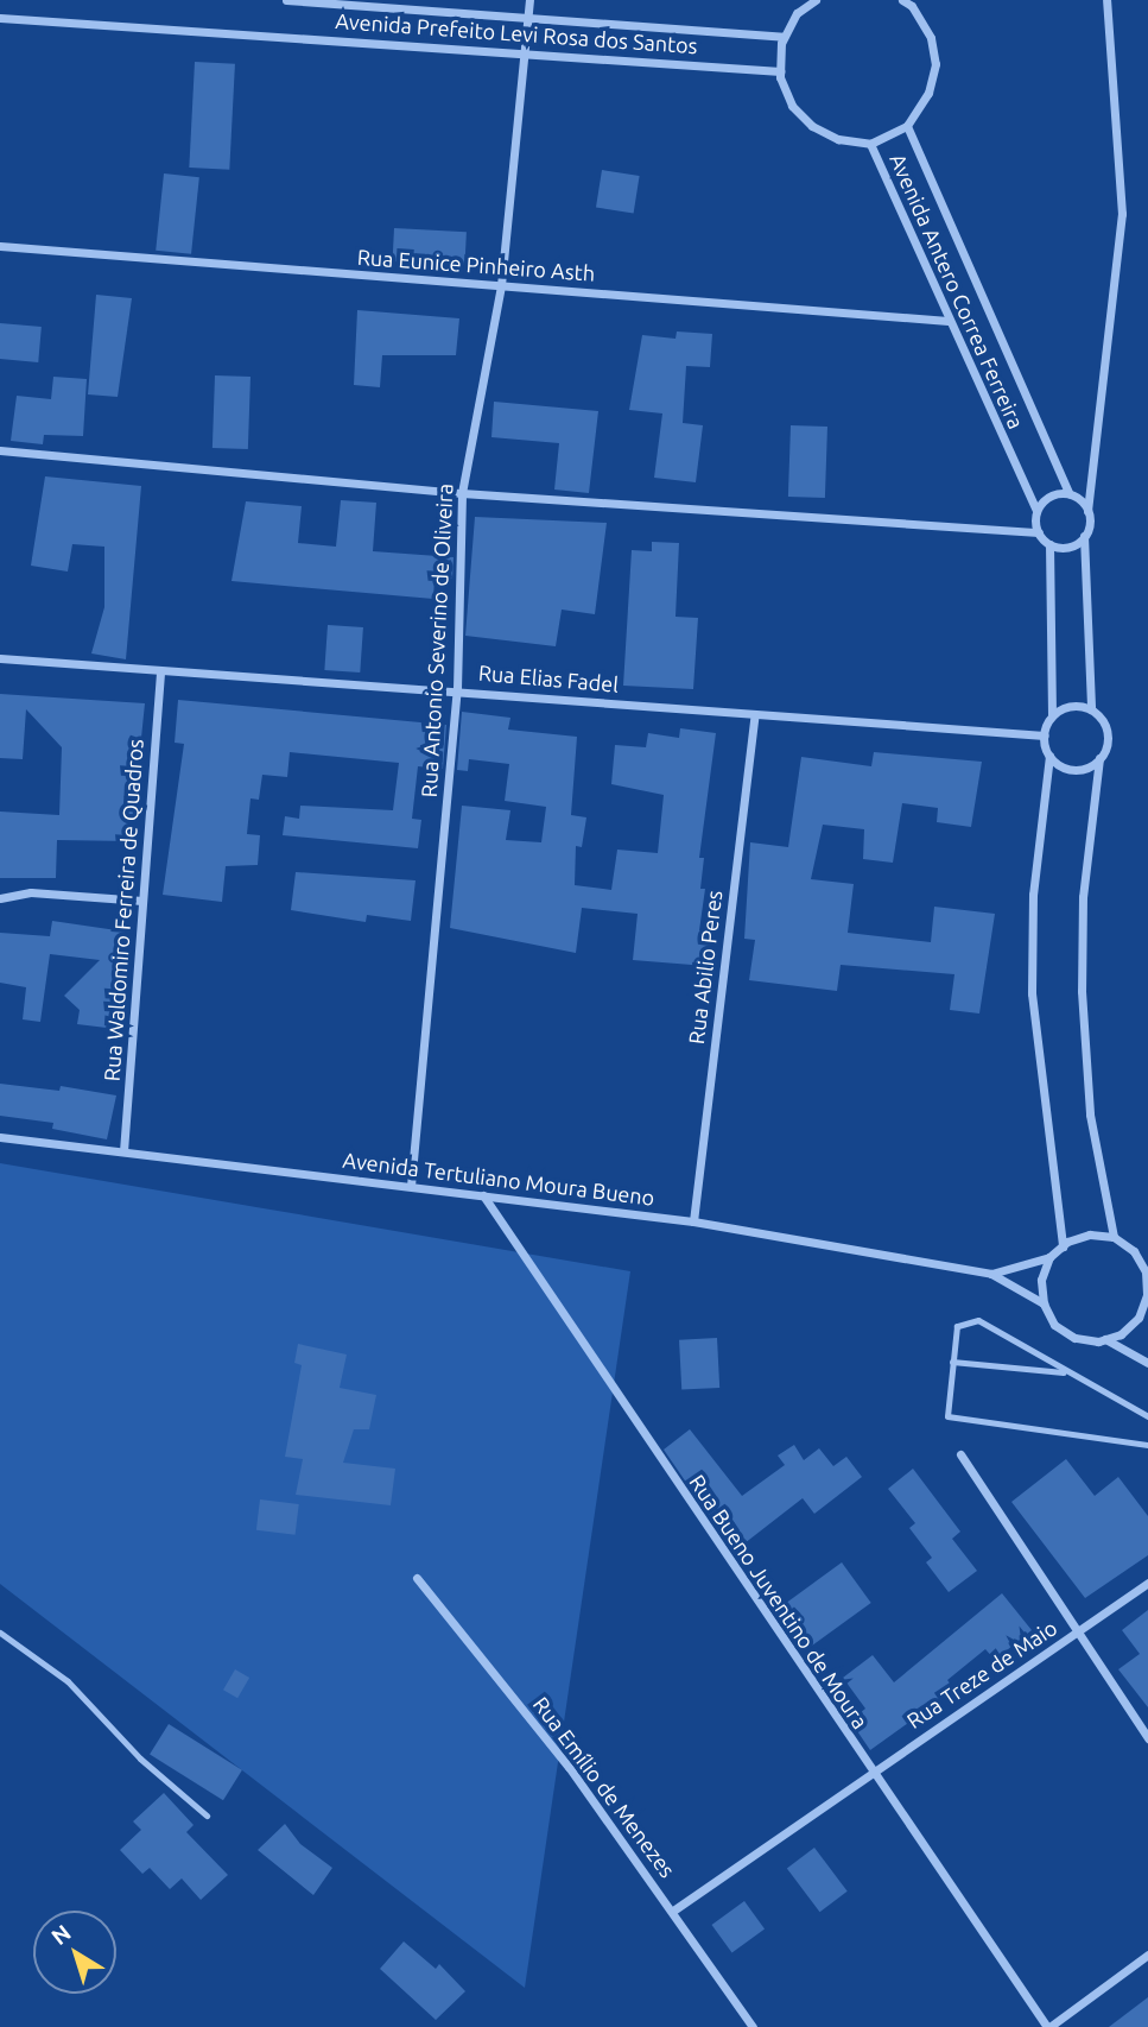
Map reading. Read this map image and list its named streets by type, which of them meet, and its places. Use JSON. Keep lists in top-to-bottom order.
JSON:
{
  "streets": {
    "street": [
      "Avenida Prefeito Levi Rosa dos Santos",
      "Rua Eunice Pinheiro Asth",
      "Avenida Antero Correa Ferreira",
      "Rua Antonio Severino de Oliveira",
      "Rua Elias Fadel",
      "Rua Waldomiro Ferreira de Quadros",
      "Rua Abilio Peres",
      "Avenida Tertuliano Moura Bueno",
      "Rua Bueno Juventino de Moura",
      "Rua Treze de Maio",
      "Rua Emílio de Menezes"
    ]
  },
  "crossings": [
    ["Avenida Prefeito Levi Rosa dos Santos", "Avenida Antero Correa Ferreira"],
    ["Avenida Prefeito Levi Rosa dos Santos", "Rua Antonio Severino de Oliveira"],
    ["Rua Eunice Pinheiro Asth", "Avenida Antero Correa Ferreira"],
    ["Rua Eunice Pinheiro Asth", "Rua Antonio Severino de Oliveira"],
    ["Rua Antonio Severino de Oliveira", "Rua Elias Fadel"],
    ["Rua Antonio Severino de Oliveira", "Avenida Tertuliano Moura Bueno"],
    ["Rua Elias Fadel", "Rua Waldomiro Ferreira de Quadros"],
    ["Rua Elias Fadel", "Rua Abilio Peres"],
    ["Rua Waldomiro Ferreira de Quadros", "Avenida Tertuliano Moura Bueno"],
    ["Rua Abilio Peres", "Avenida Tertuliano Moura Bueno"],
    ["Avenida Tertuliano Moura Bueno", "Rua Bueno Juventino de Moura"],
    ["Rua Bueno Juventino de Moura", "Rua Treze de Maio"],
    ["Rua Treze de Maio", "Rua Emílio de Menezes"]
  ],
  "north": "top left"
}
